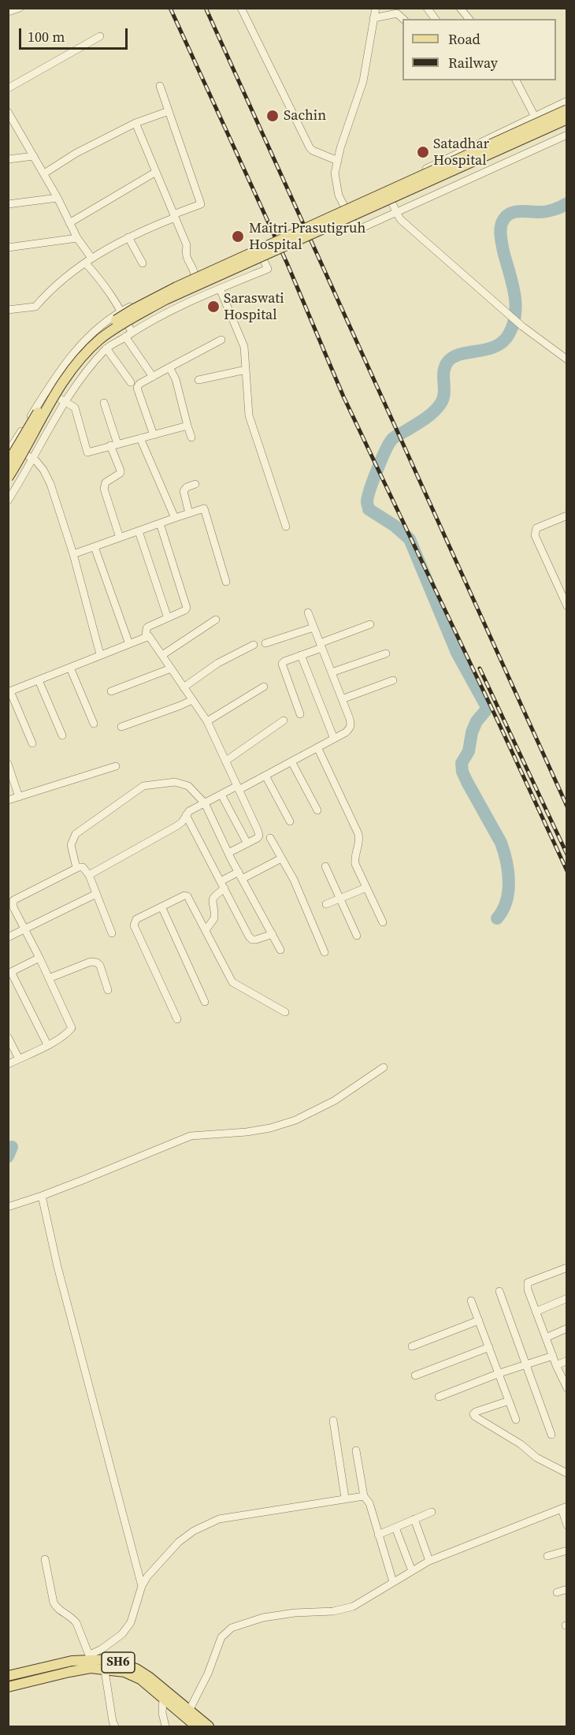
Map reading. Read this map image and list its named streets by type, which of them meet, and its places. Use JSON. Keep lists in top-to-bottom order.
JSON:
{
  "streets": {
    "main road": ["SH6"]
  },
  "places": [
    "Sachin",
    "Satadhar Hospital",
    "Maitri Prasutigruh Hospital",
    "Saraswati Hospital"
  ],
  "legend": ["Road", "Railway"],
  "scale_bar": "100 m"
}
